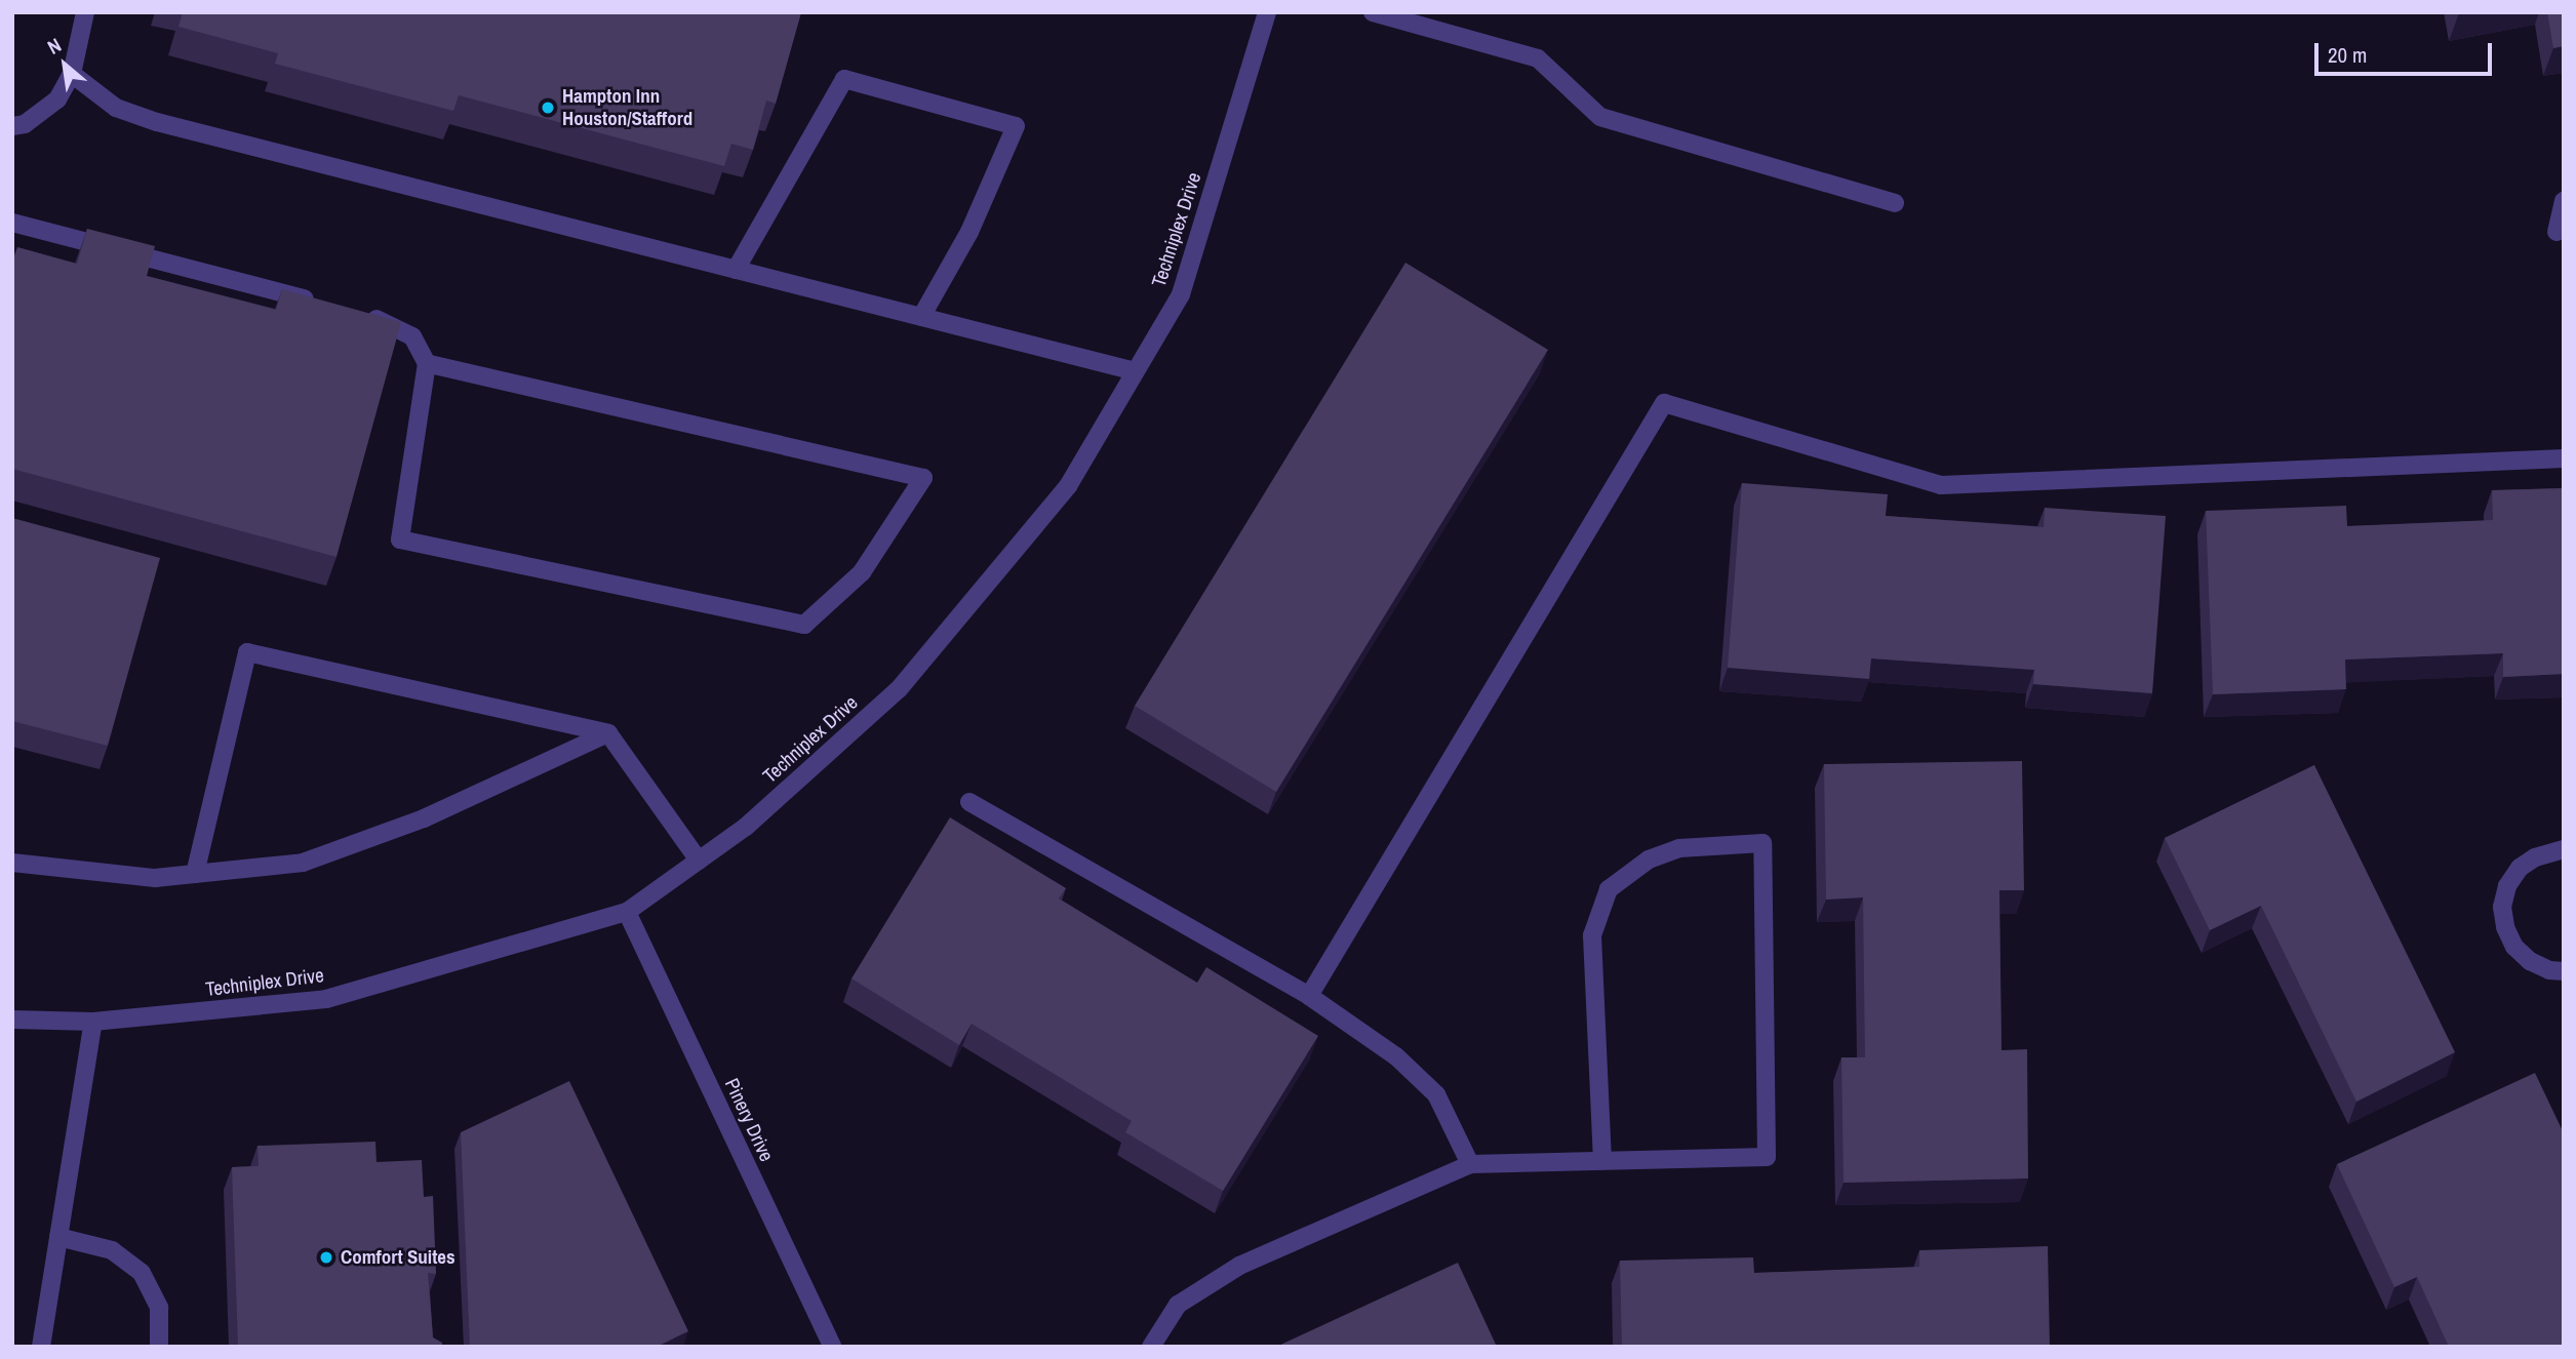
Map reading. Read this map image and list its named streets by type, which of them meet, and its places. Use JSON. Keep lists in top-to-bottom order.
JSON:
{
  "streets": {
    "street": ["Techniplex Drive", "Pinery Drive"]
  },
  "crossings": [
    ["Techniplex Drive", "Pinery Drive"]
  ],
  "places": ["Hampton Inn Houston/Stafford", "Comfort Suites"],
  "scale_bar": "20 m",
  "north": "top left"
}
